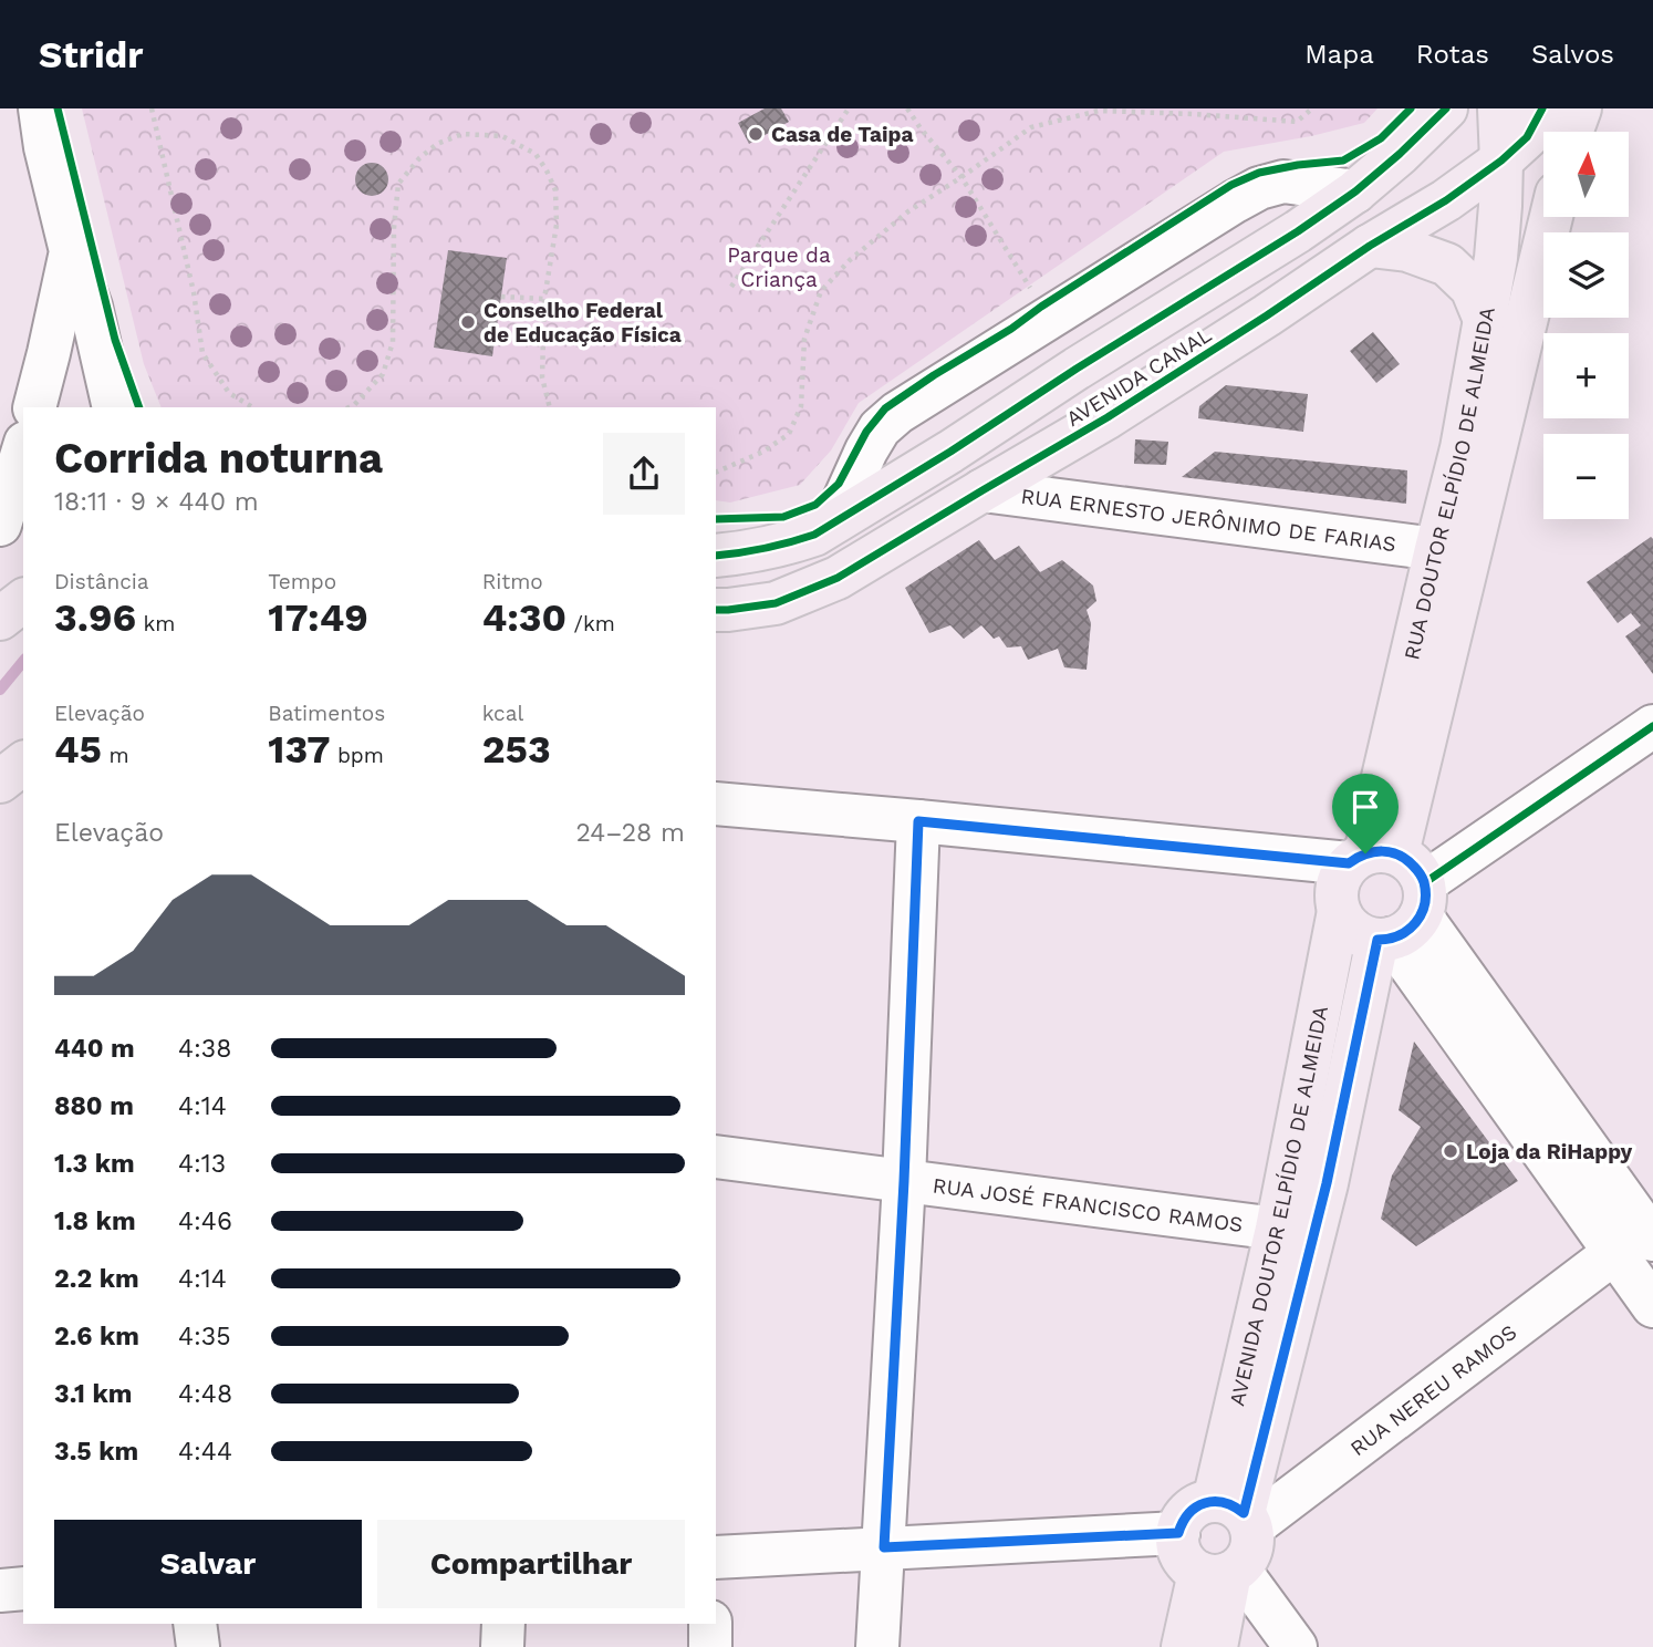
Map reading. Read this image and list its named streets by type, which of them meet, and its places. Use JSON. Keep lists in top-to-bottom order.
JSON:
{
  "streets": {
    "main road": ["AVENIDA CANAL", "RUA DOUTOR ELPÍDIO DE ALMEIDA", "AVENIDA DOUTOR ELPÍDIO DE ALMEIDA"],
    "street": ["RUA ERNESTO JERÔNIMO DE FARIAS", "RUA JOSÉ FRANCISCO RAMOS", "RUA NEREU RAMOS"]
  },
  "crossings": [
    ["AVENIDA CANAL", "RUA DOUTOR ELPÍDIO DE ALMEIDA"],
    ["AVENIDA CANAL", "RUA ERNESTO JERÔNIMO DE FARIAS"],
    ["RUA DOUTOR ELPÍDIO DE ALMEIDA", "RUA ERNESTO JERÔNIMO DE FARIAS"],
    ["RUA DOUTOR ELPÍDIO DE ALMEIDA", "AVENIDA DOUTOR ELPÍDIO DE ALMEIDA"],
    ["RUA JOSÉ FRANCISCO RAMOS", "AVENIDA DOUTOR ELPÍDIO DE ALMEIDA"],
    ["AVENIDA DOUTOR ELPÍDIO DE ALMEIDA", "RUA NEREU RAMOS"]
  ],
  "parks": ["Parque da Criança"],
  "places": ["Casa de Taipa", "Conselho Federal de Educação Física", "Loja da RiHappy"],
  "north": "top",
  "page": {
    "header": "Stridr",
    "nav": ["Mapa", "Rotas", "Salvos"],
    "map_buttons": ["+", "−"],
    "heading": ["Corrida noturna", "18:11 · 9 × 440 m"],
    "stats": [
      ["Distância", "3.96 km"],
      ["Tempo", "17:49"],
      ["Ritmo", "4:30 /km"],
      ["Elevação", "45 m"],
      ["Batimentos", "137 bpm"],
      ["kcal", "253"]
    ],
    "chart": ["Elevação", "24–28 m"],
    "list": [
      {
        "name": "440 m",
        "note": "4:38"
      },
      {
        "name": "880 m",
        "note": "4:14"
      },
      {
        "name": "1.3 km",
        "note": "4:13"
      },
      {
        "name": "1.8 km",
        "note": "4:46"
      },
      {
        "name": "2.2 km",
        "note": "4:14"
      },
      {
        "name": "2.6 km",
        "note": "4:35"
      },
      {
        "name": "3.1 km",
        "note": "4:48"
      },
      {
        "name": "3.5 km",
        "note": "4:44"
      }
    ],
    "buttons": ["Salvar", "Compartilhar"]
  }
}
